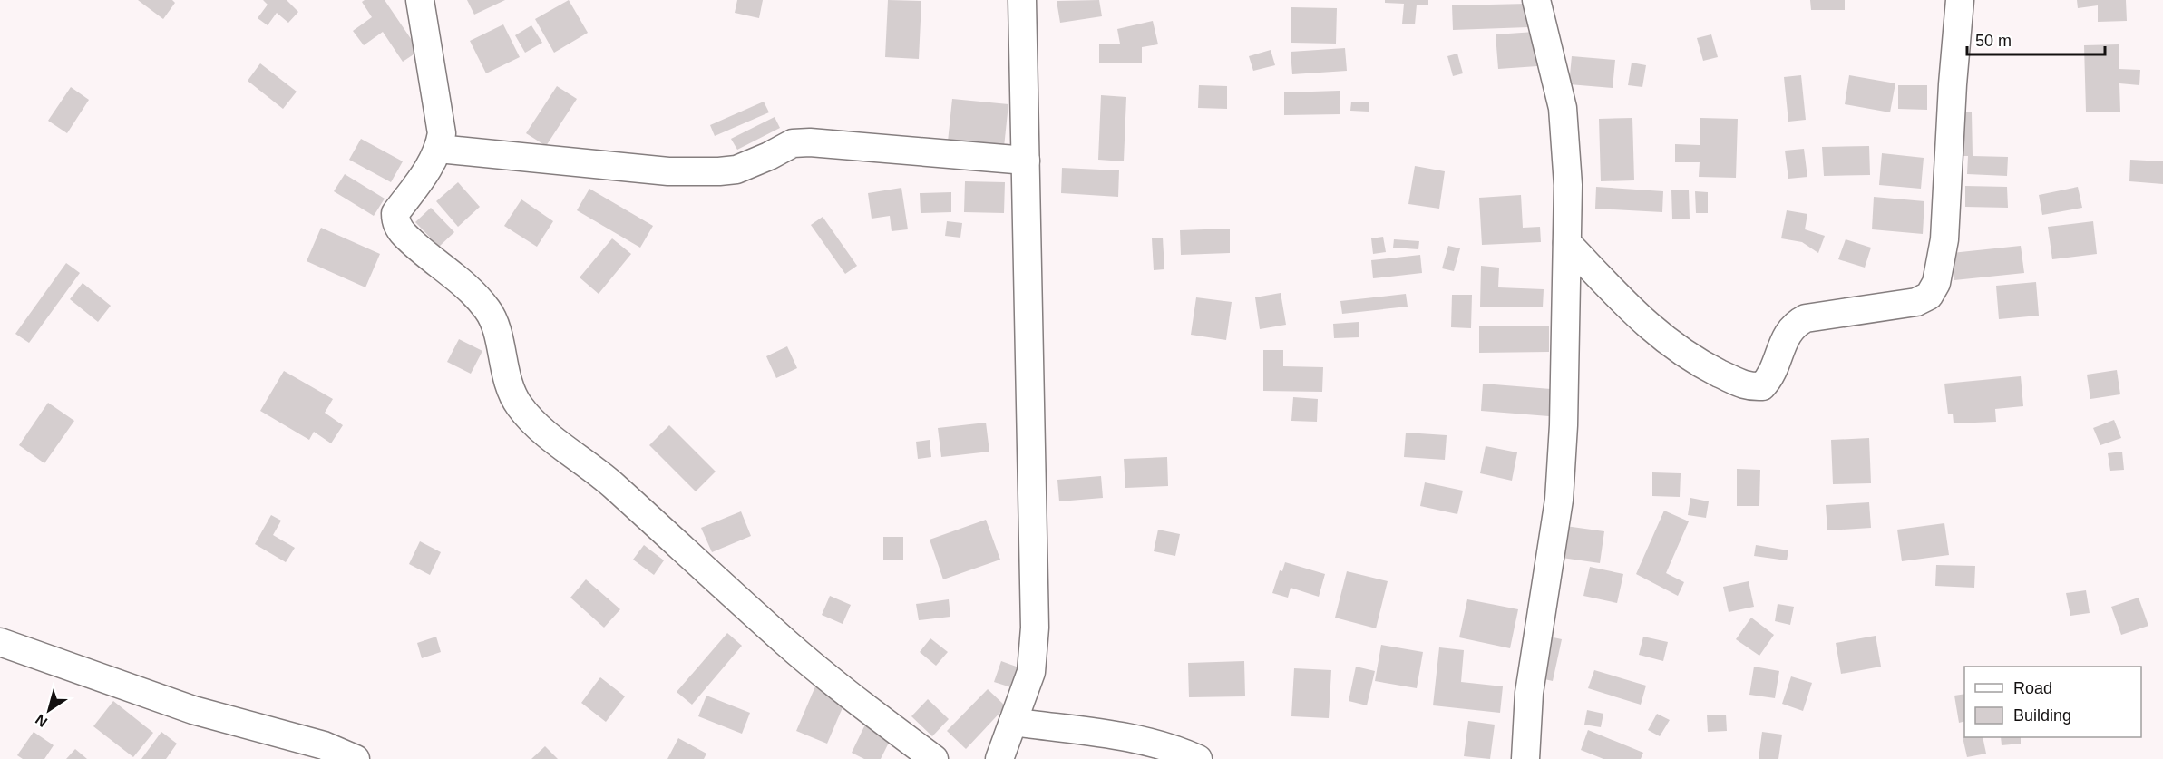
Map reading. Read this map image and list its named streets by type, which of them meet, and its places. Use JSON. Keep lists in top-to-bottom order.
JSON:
{
  "legend": ["Road", "Building"],
  "scale_bar": "50 m",
  "north": "bottom left"
}
